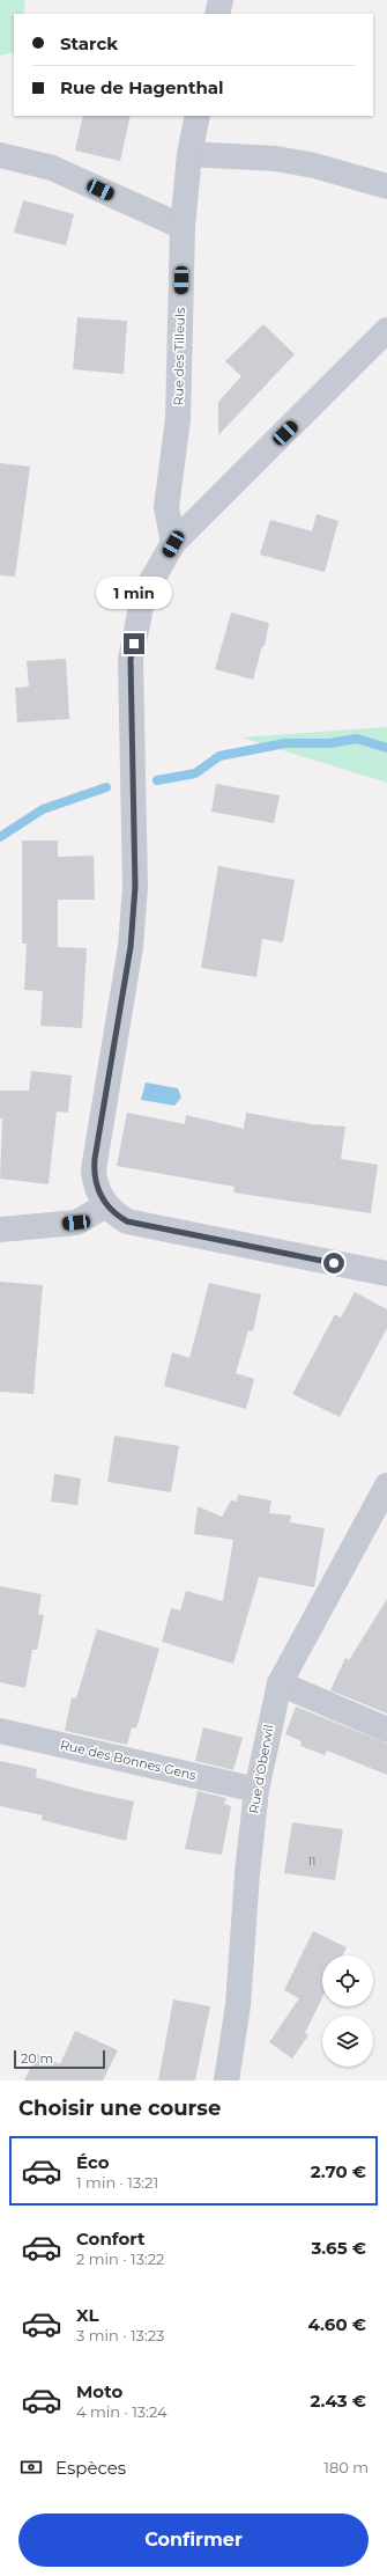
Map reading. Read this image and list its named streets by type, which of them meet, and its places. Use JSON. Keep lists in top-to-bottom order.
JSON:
{
  "streets": {
    "street": ["Rue des Tilleuls", "Rue des Bonnes Gens", "Rue d'Oberwil"]
  },
  "crossings": [
    ["Rue des Bonnes Gens", "Rue d'Oberwil"]
  ],
  "house_numbers": ["11"],
  "scale_bar": "20 m",
  "page": {
    "banner": ["Starck", "Rue de Hagenthal"],
    "bubble": "1 min",
    "scale": "20 m",
    "heading": "Choisir une course",
    "list": [
      {
        "name": "Éco",
        "note": "1 min · 13:21",
        "value": "2.70 €"
      },
      {
        "name": "Confort",
        "note": "2 min · 13:22",
        "value": "3.65 €"
      },
      {
        "name": "XL",
        "note": "3 min · 13:23",
        "value": "4.60 €"
      },
      {
        "name": "Moto",
        "note": "4 min · 13:24",
        "value": "2.43 €"
      }
    ],
    "pay": ["Espèces", "180 m"],
    "buttons": "Confirmer"
  }
}
